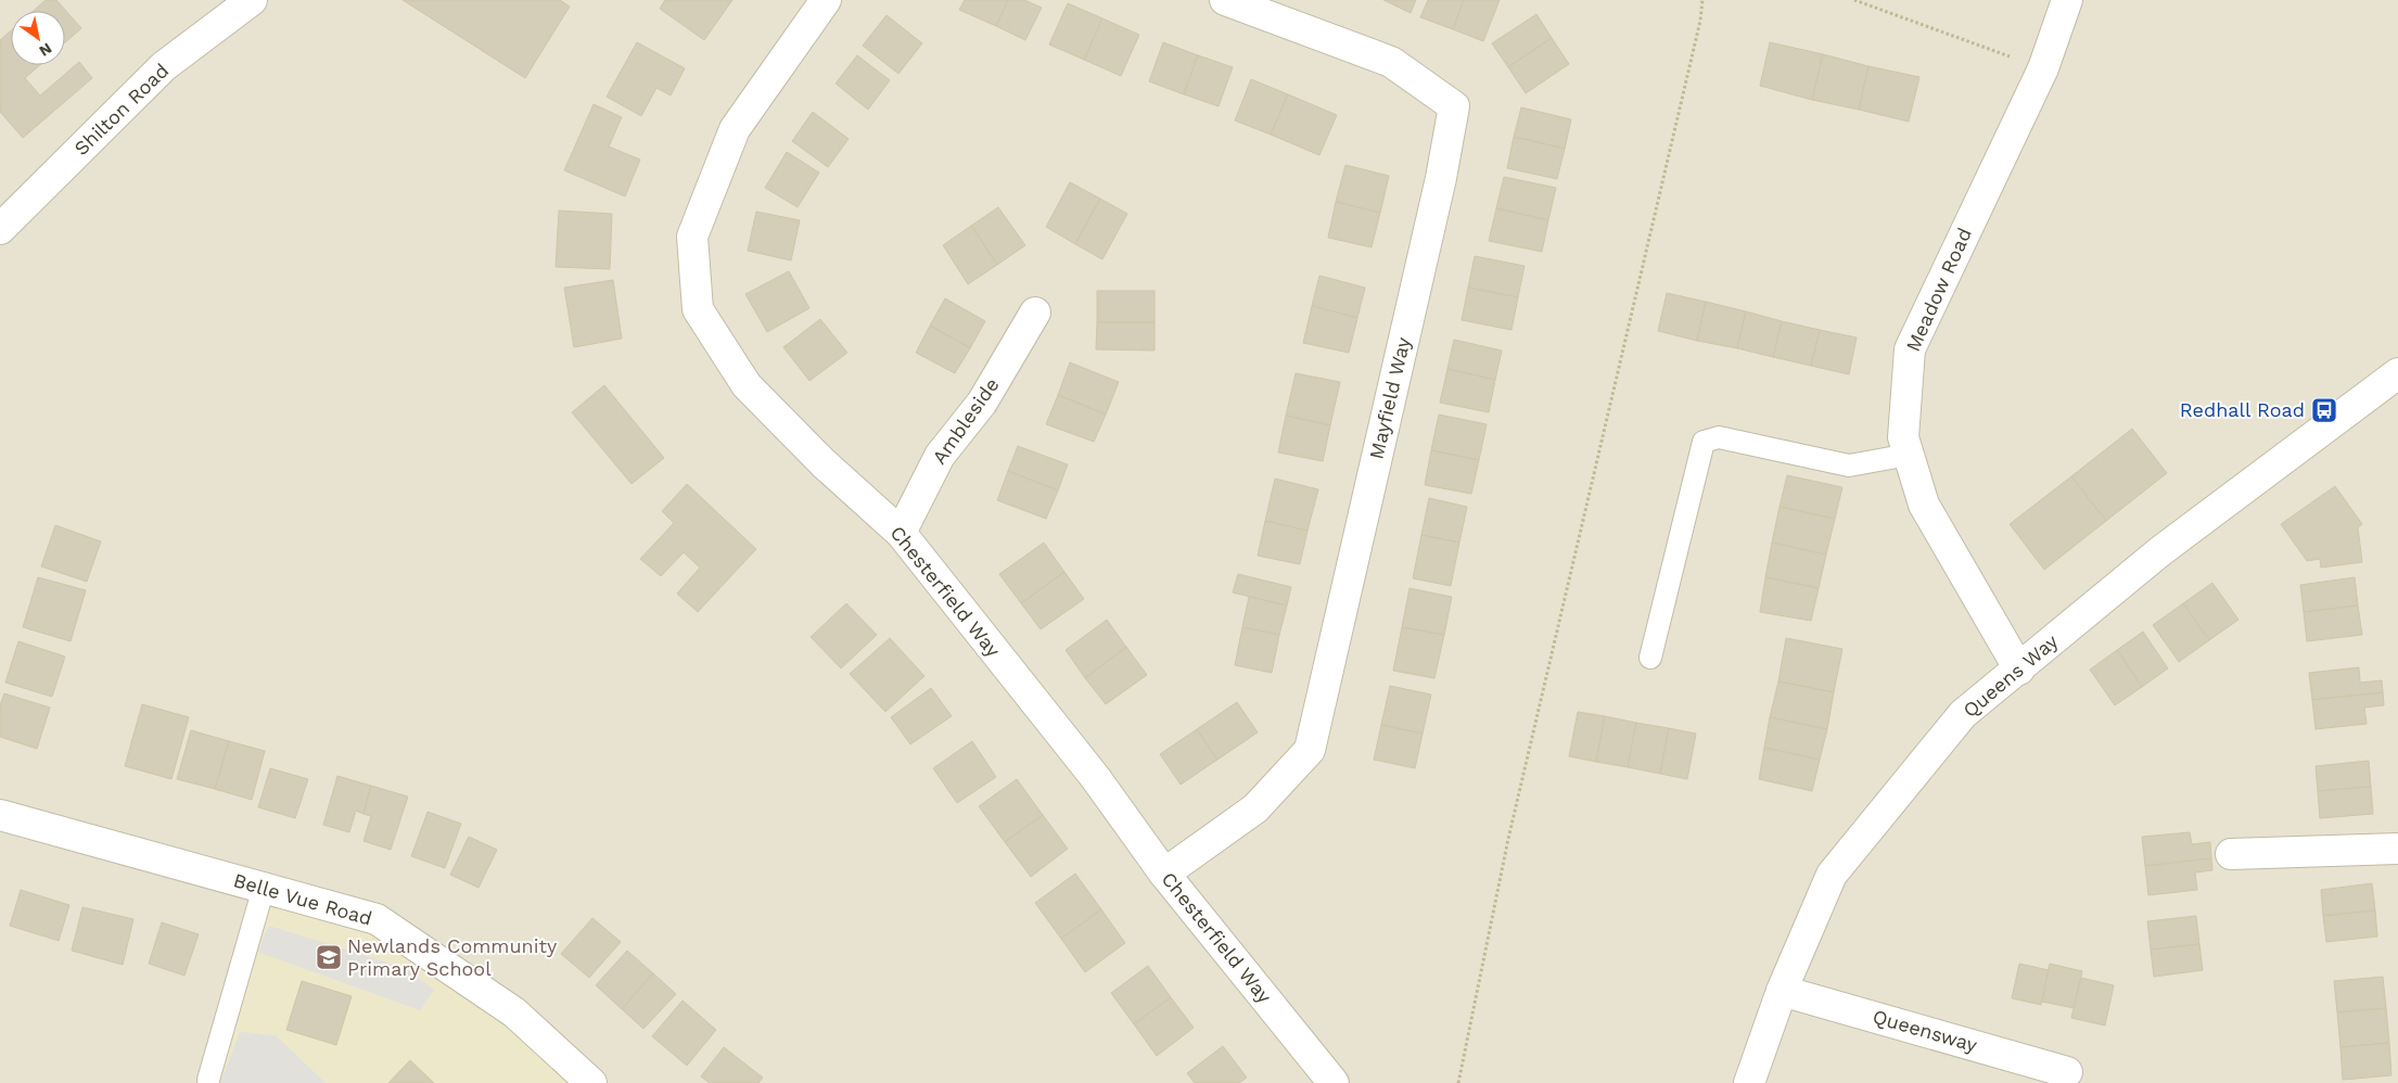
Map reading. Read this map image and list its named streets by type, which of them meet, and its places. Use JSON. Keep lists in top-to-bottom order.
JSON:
{
  "streets": {
    "street": [
      "Shilton Road",
      "Meadow Road",
      "Mayfield Way",
      "Ambleside",
      "Chesterfield Way",
      "Queens Way",
      "Belle Vue Road",
      "Queensway"
    ]
  },
  "crossings": [
    ["Meadow Road", "Queens Way"],
    ["Mayfield Way", "Chesterfield Way"],
    ["Ambleside", "Chesterfield Way"],
    ["Queens Way", "Queensway"]
  ],
  "places": {
    "bus stop": ["Redhall Road"],
    "school or university": ["Newlands Community Primary School"]
  },
  "north": "bottom right"
}
